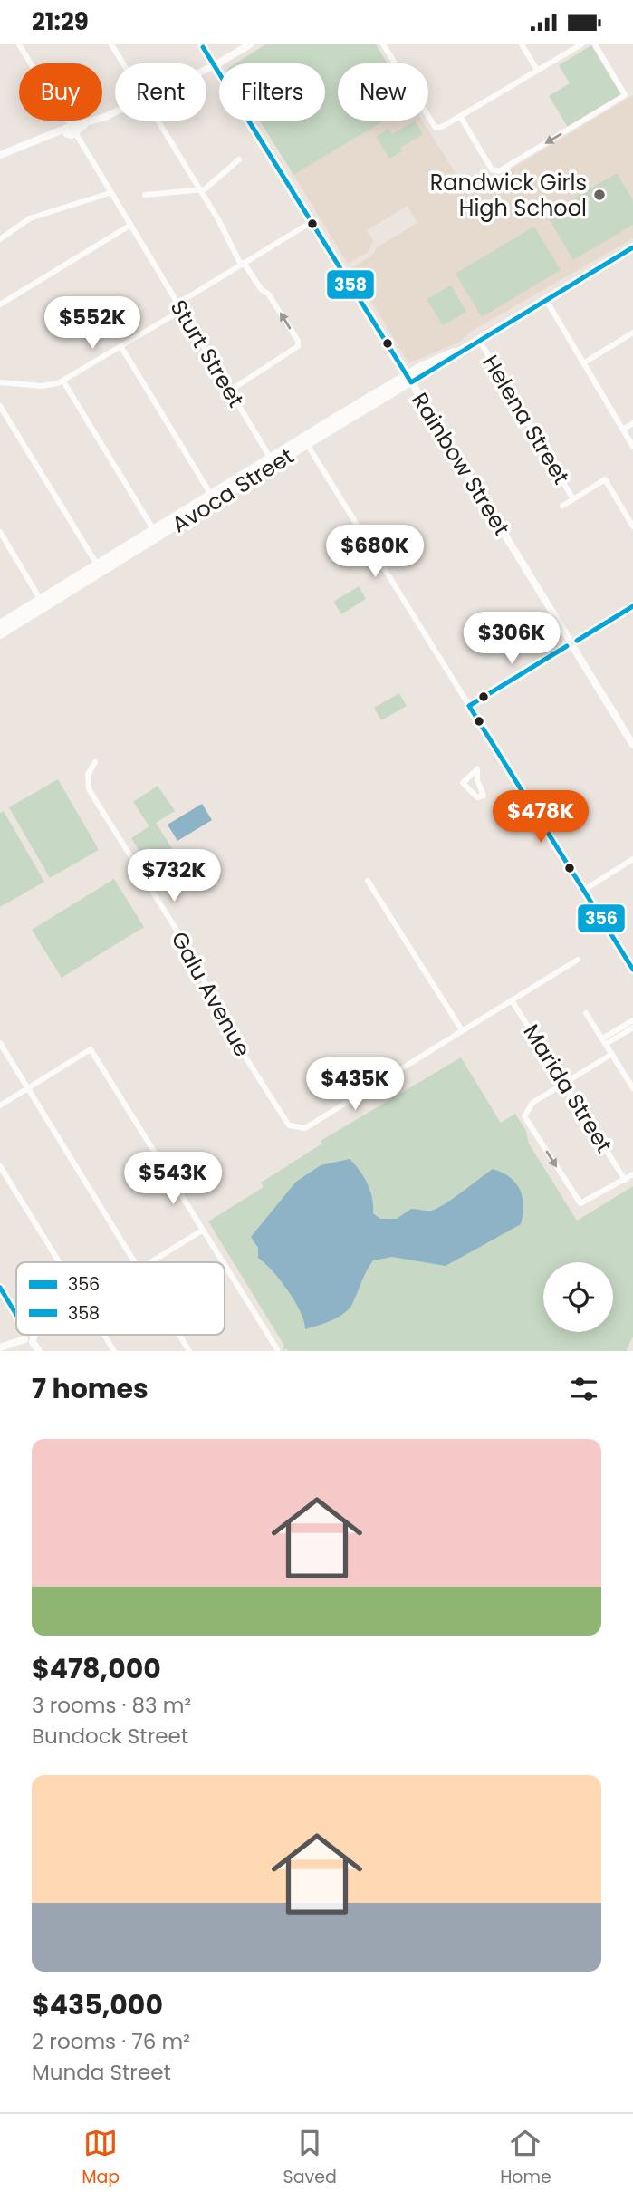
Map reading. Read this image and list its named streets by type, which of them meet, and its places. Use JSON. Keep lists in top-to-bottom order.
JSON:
{
  "streets": {
    "main road": ["Rainbow Street", "Avoca Street"],
    "street": [
      "Sturt Street",
      "Helena Street",
      "Galu Avenue",
      "Marida Street"
    ]
  },
  "crossings": [
    ["Sturt Street", "Avoca Street"],
    ["Helena Street", "Avoca Street"],
    ["Rainbow Street", "Avoca Street"]
  ],
  "places": ["Randwick Girls High School"],
  "lines": ["transit line 358", "transit line 356"],
  "legend": ["356", "358"],
  "page": {
    "status": "21:29",
    "chip": [
      "Buy",
      "Rent",
      "Filters",
      "New"
    ],
    "price": [
      "$552K",
      "$680K",
      "$306K",
      "$478K",
      "$732K",
      "$435K",
      "$543K"
    ],
    "heading": "7 homes",
    "list": [
      {
        "name": "$478,000",
        "note": "3 rooms · 83 m² · Bundock Street"
      },
      {
        "name": "$435,000",
        "note": "2 rooms · 76 m² · Munda Street"
      }
    ],
    "tabs": ["Map", "Saved", "Home"]
  }
}
